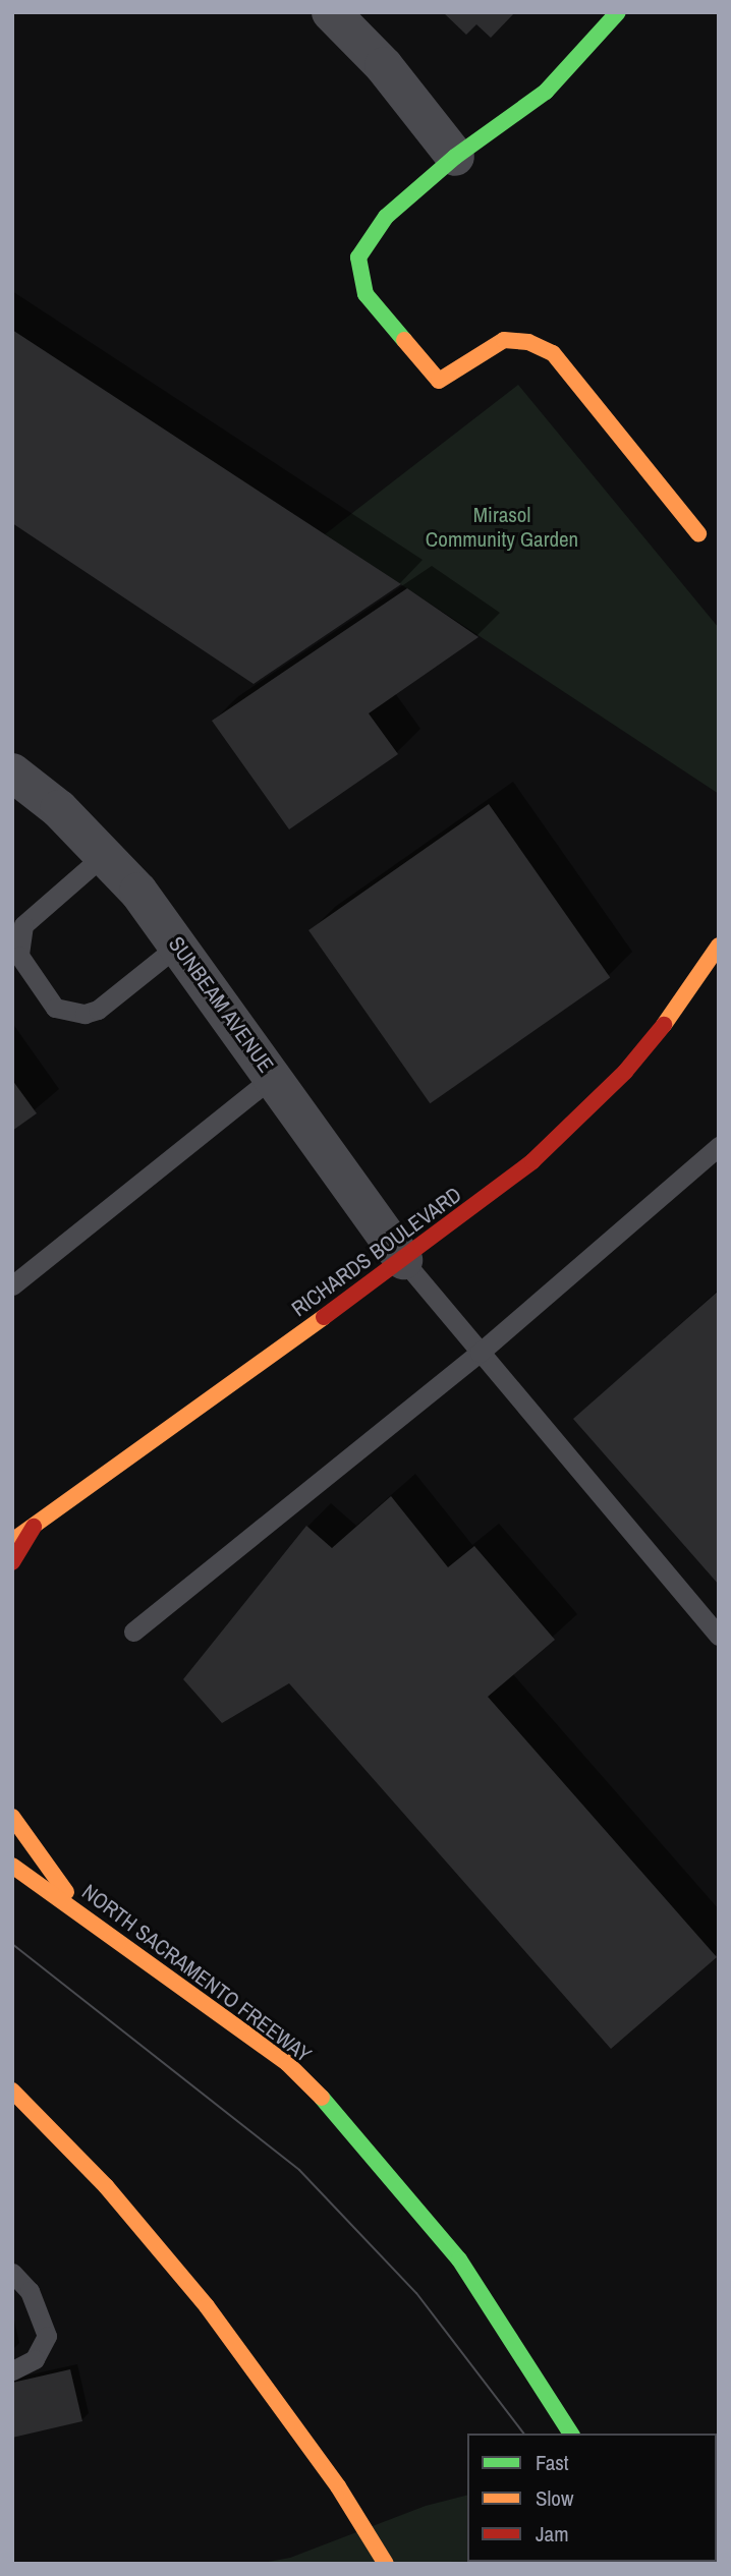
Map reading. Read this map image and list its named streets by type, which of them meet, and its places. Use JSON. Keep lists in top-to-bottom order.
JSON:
{
  "streets": {
    "main road": ["RICHARDS BOULEVARD", "NORTH SACRAMENTO FREEWAY"],
    "street": ["SUNBEAM AVENUE"]
  },
  "crossings": [
    ["SUNBEAM AVENUE", "RICHARDS BOULEVARD"]
  ],
  "parks": ["Mirasol Community Garden"],
  "legend": ["Fast", "Slow", "Jam"]
}
